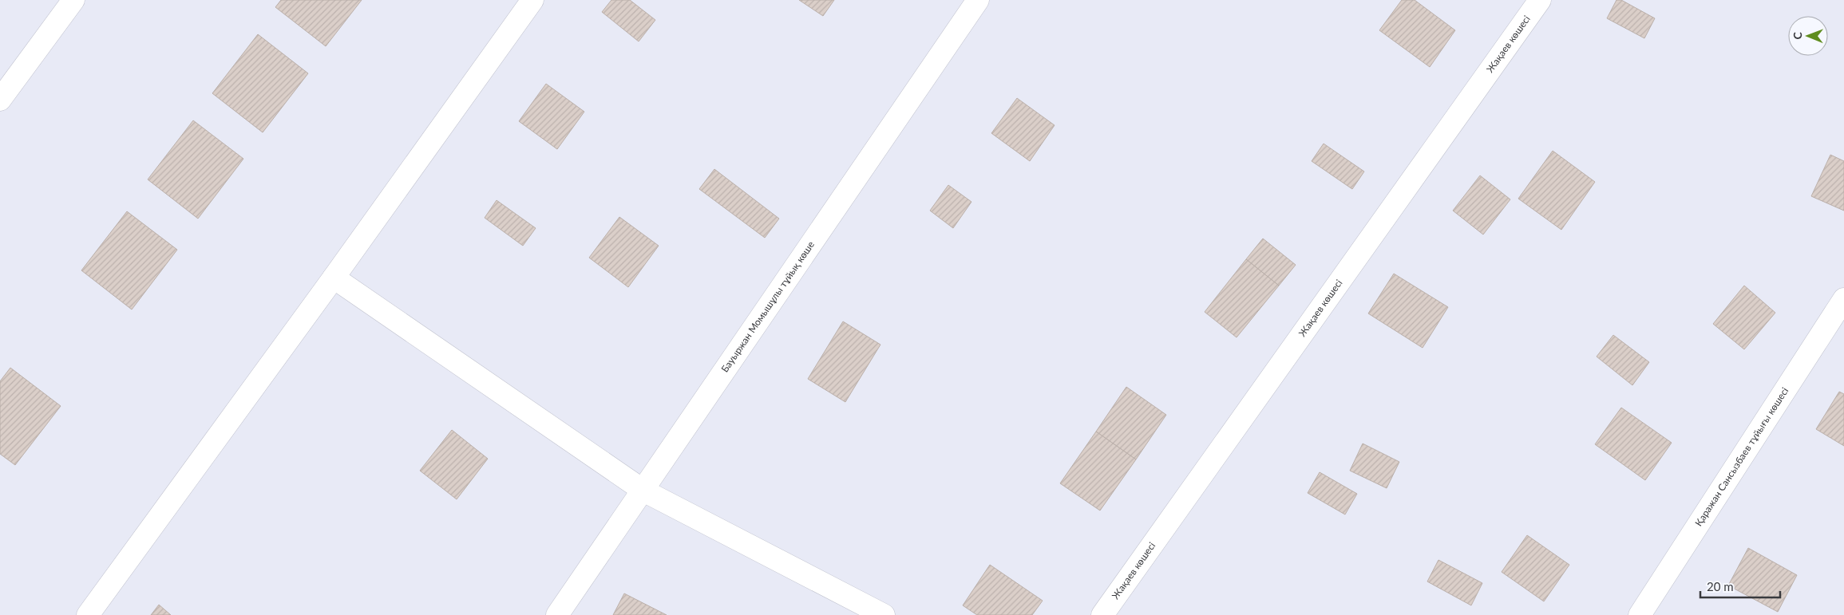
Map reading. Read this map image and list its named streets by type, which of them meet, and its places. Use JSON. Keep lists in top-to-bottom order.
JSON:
{
  "streets": {
    "street": ["Жақаев көшесі", "Бауыржан Момышұлы тұйық көше", "Қаражан Сансызбаев тұйығы көшесі"]
  },
  "scale_bar": "20 m",
  "north": "left"
}
